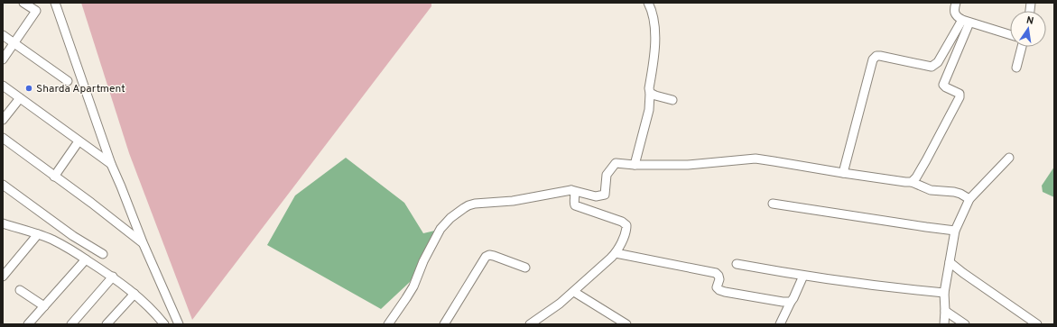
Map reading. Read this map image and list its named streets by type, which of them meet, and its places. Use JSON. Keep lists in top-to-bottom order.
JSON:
{
  "places": ["Sharda Apartment"],
  "north": "top"
}
